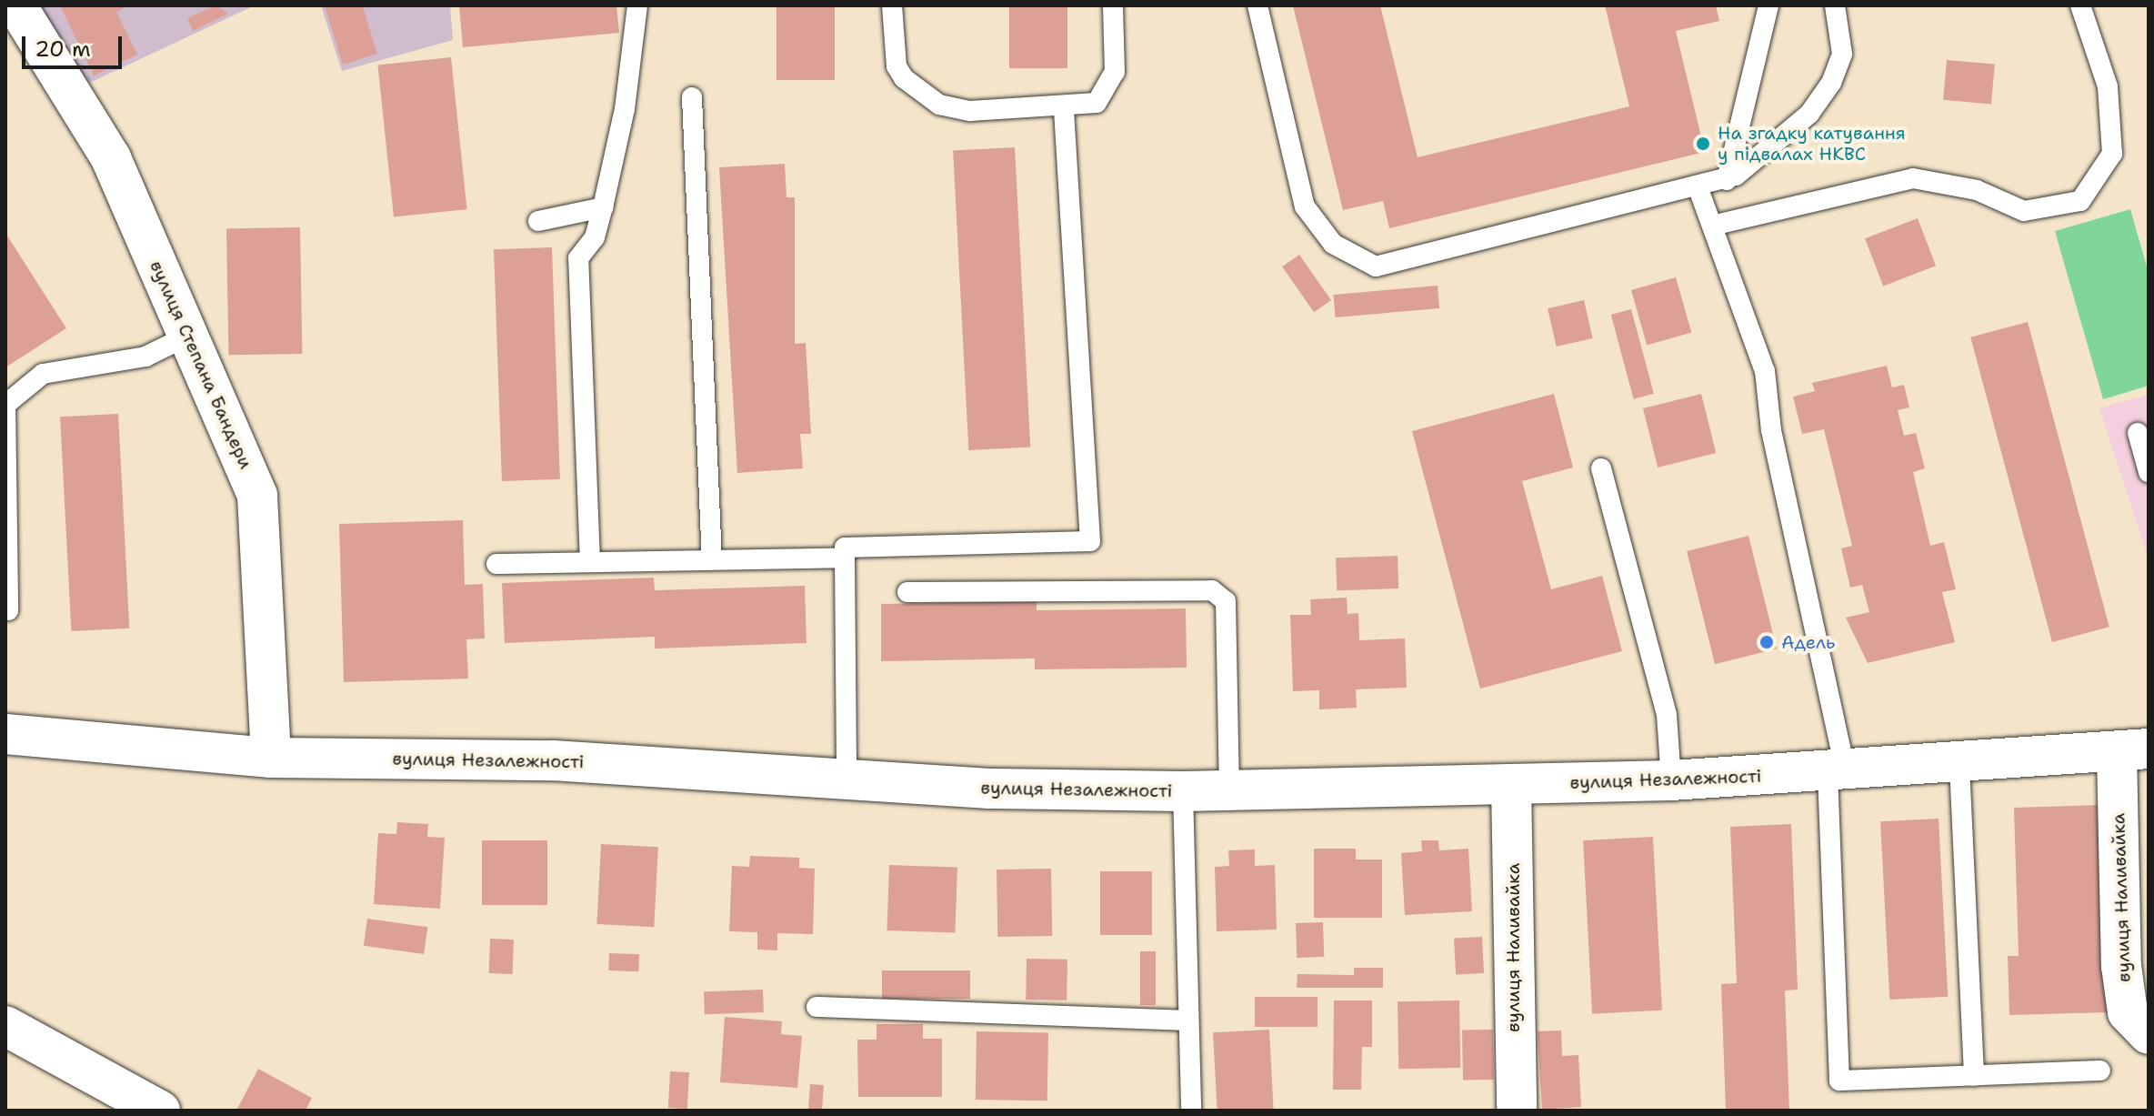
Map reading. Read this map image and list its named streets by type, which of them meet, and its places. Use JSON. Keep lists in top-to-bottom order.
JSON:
{
  "streets": {
    "main road": ["вулиця Степана Бандери", "вулиця Незалежності", "вулиця Наливайка"]
  },
  "crossings": [
    ["вулиця Степана Бандери", "вулиця Незалежності"],
    ["вулиця Незалежності", "вулиця Наливайка"]
  ],
  "places": ["На згадку катування у підвалах НКВС", "Адель"],
  "scale_bar": "20 m"
}
